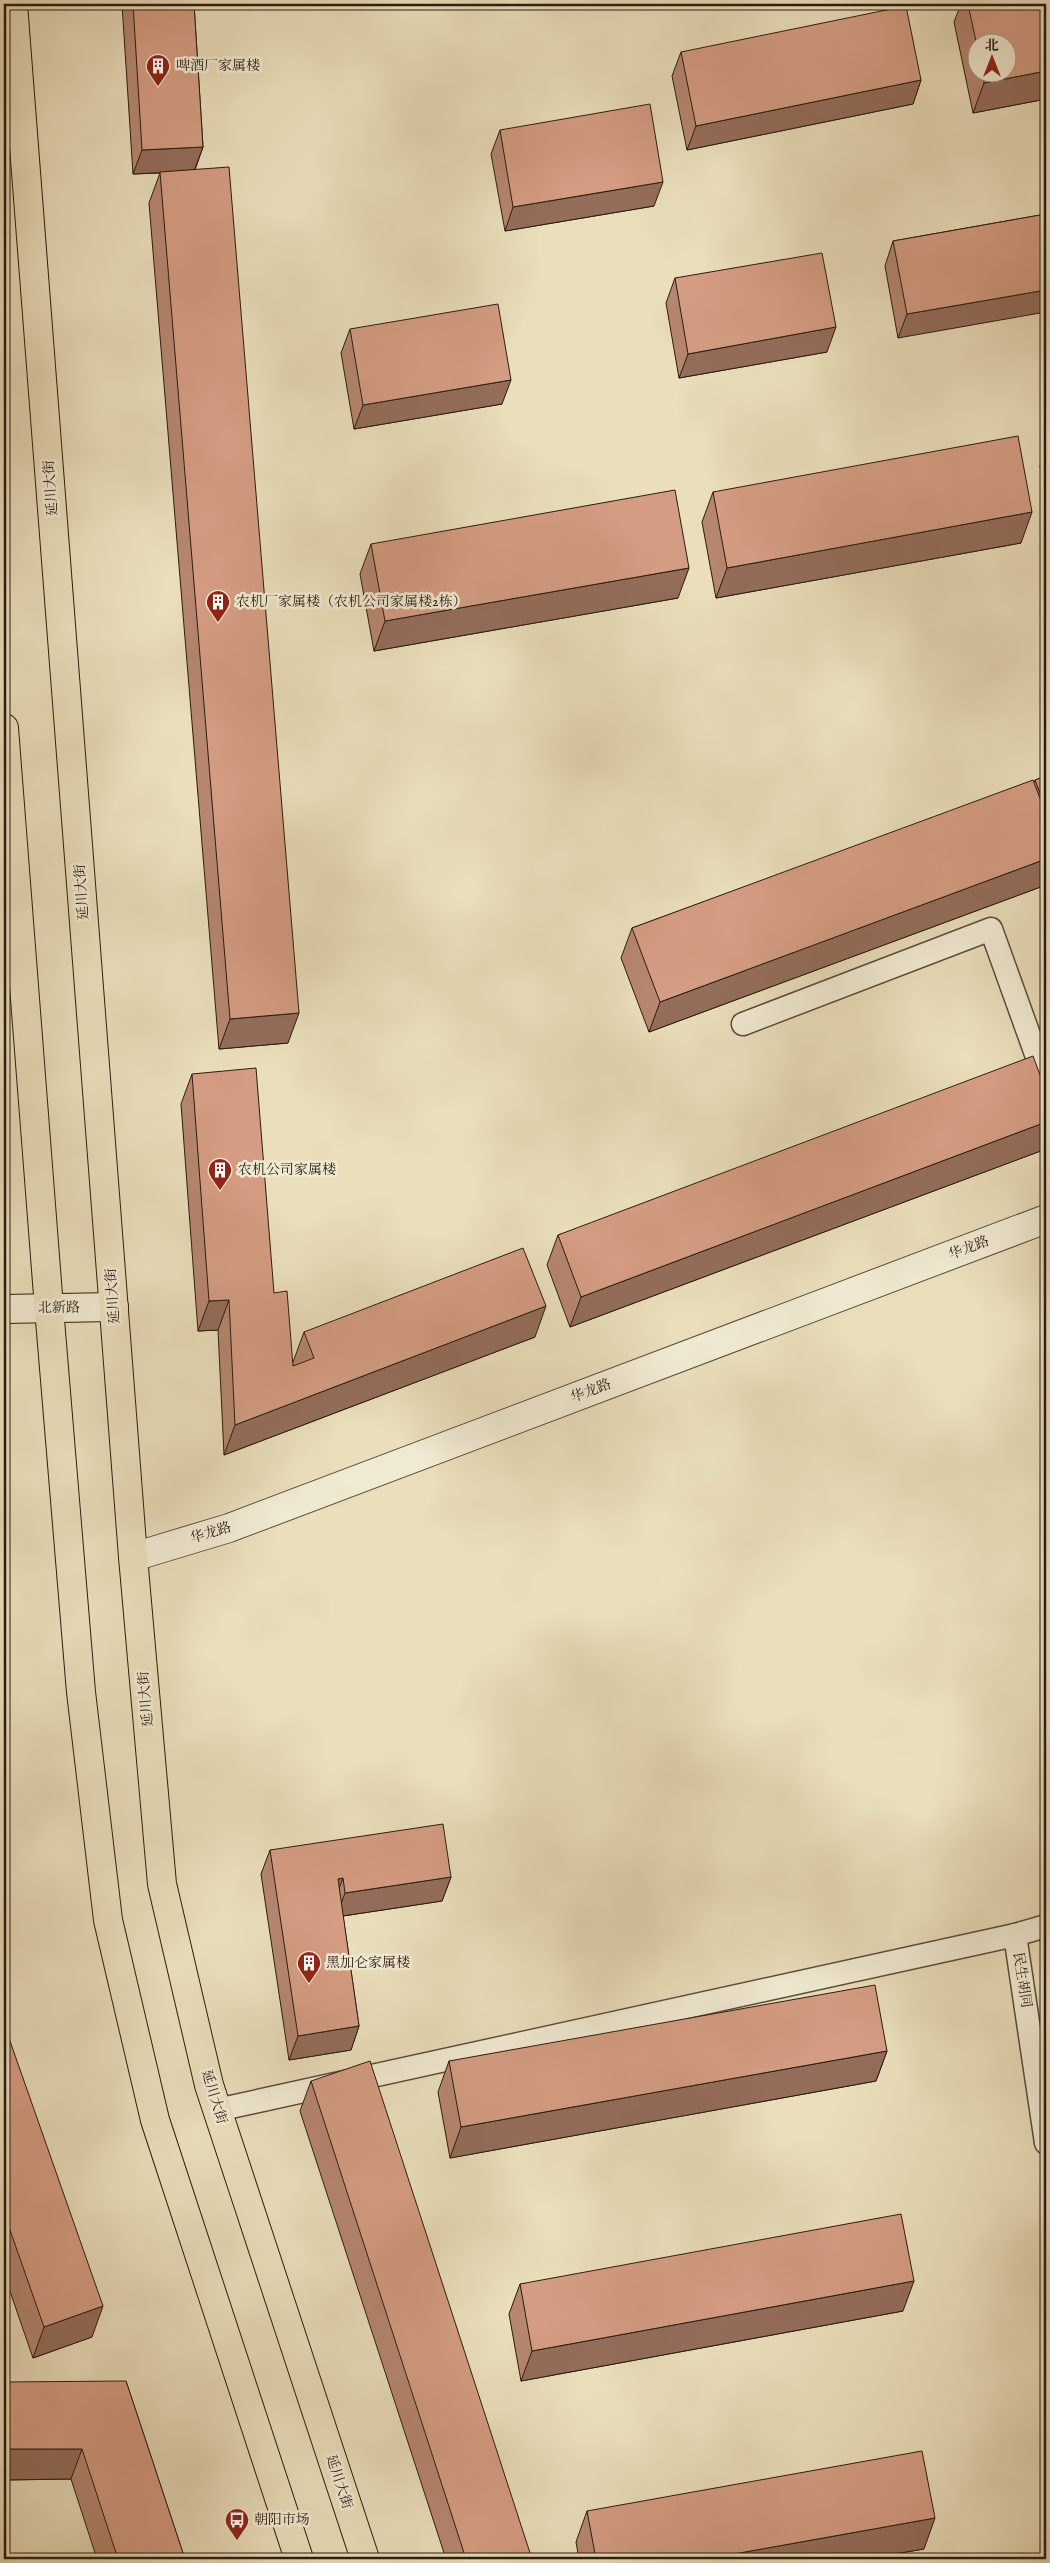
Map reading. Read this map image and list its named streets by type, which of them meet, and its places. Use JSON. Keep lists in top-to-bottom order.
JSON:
{
  "streets": {
    "main road": ["延川大街"],
    "street": ["华龙路", "北新路"],
    "lane": ["民生胡同"]
  },
  "crossings": [
    ["延川大街", "华龙路"],
    ["延川大街", "北新路"]
  ],
  "places": {
    "building": [
      "啤酒厂家属楼",
      "农机厂家属楼（农机公司家属楼2栋）",
      "农机公司家属楼",
      "黑加仑家属楼"
    ],
    "bus stop": ["朝阳市场"]
  },
  "north": "top"
}
